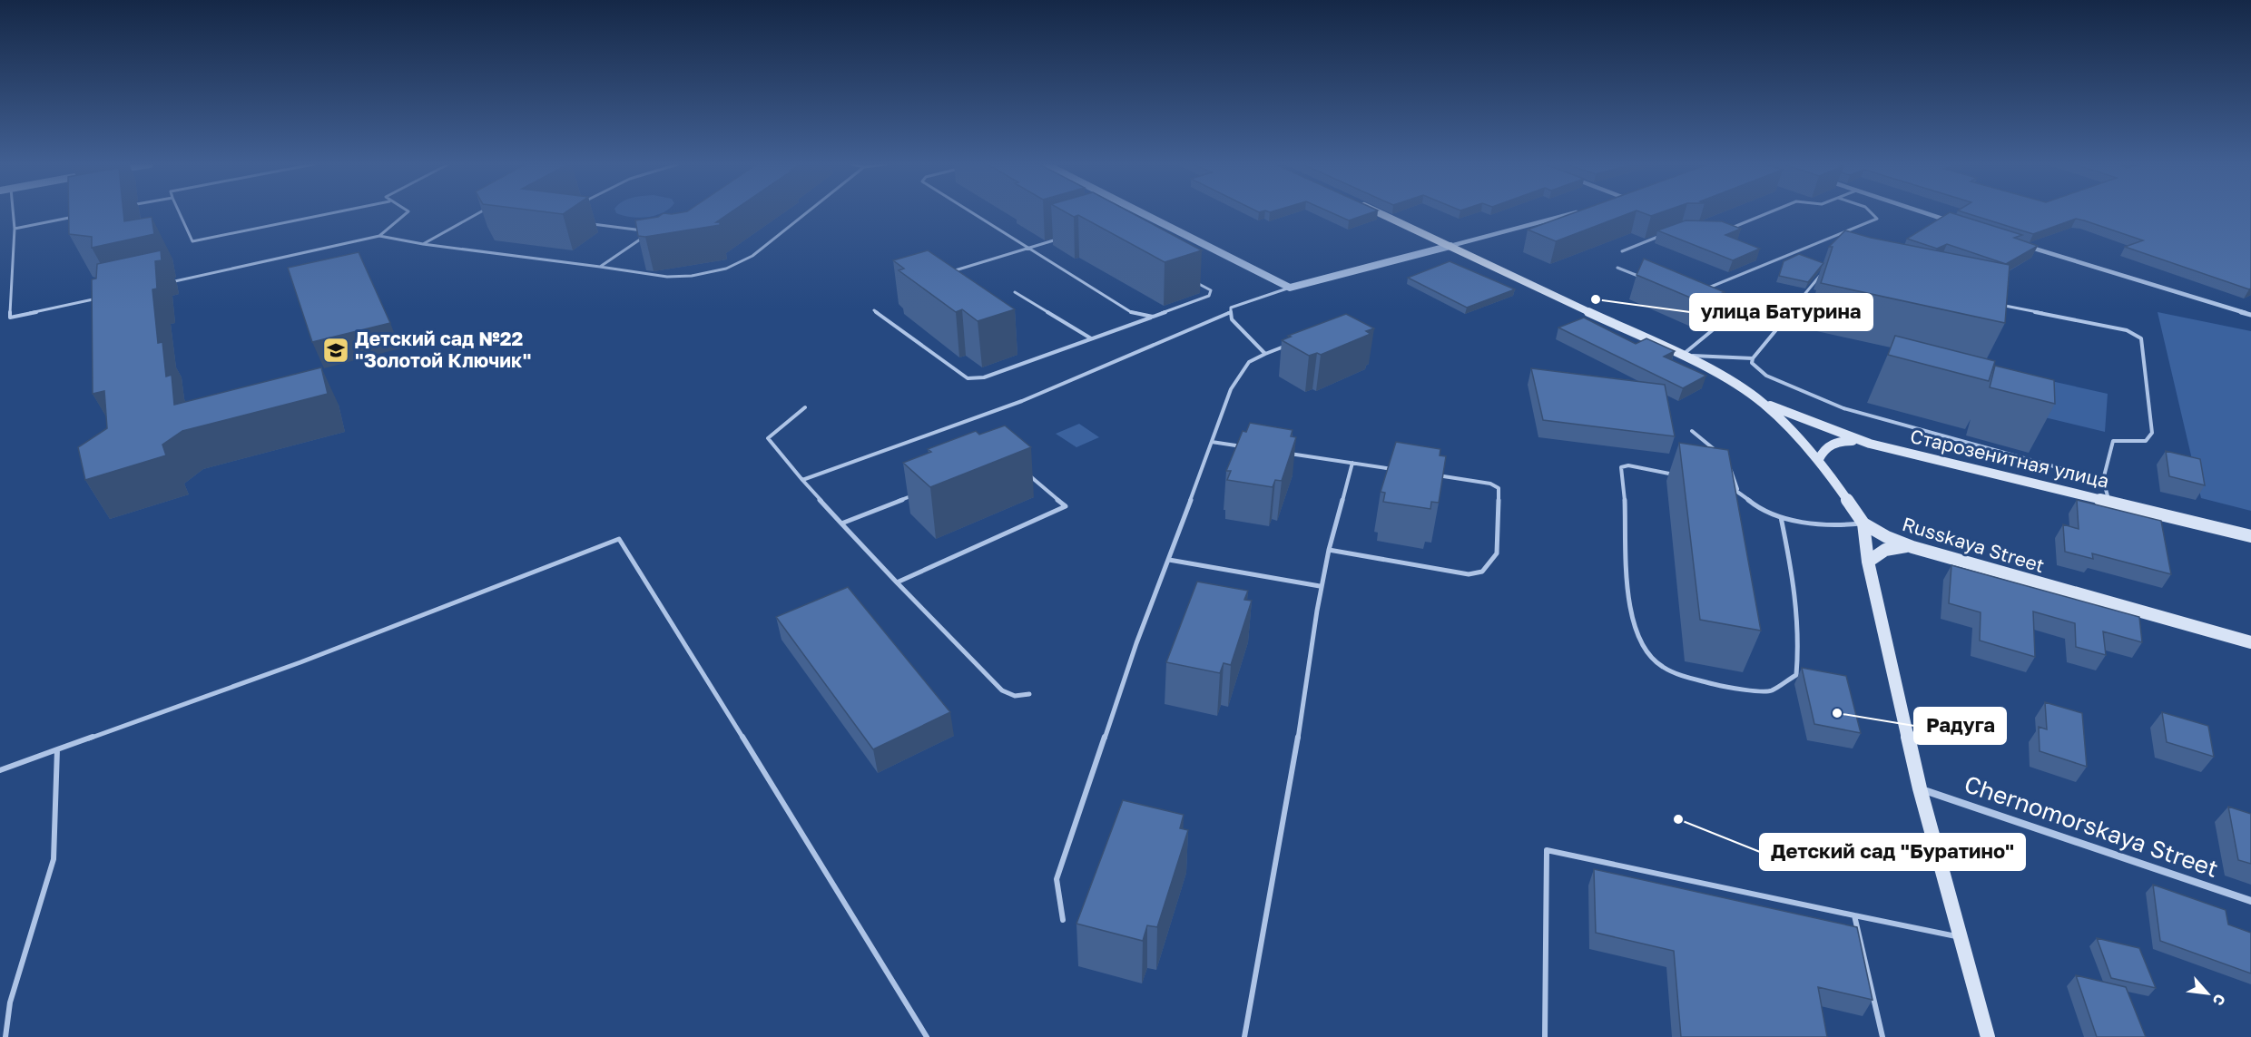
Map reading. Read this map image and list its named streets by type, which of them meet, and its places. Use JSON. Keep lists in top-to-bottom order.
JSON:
{
  "streets": {
    "main road": ["Старозенитная улица", "Russkaya Street"],
    "street": ["Chernomorskaya Street"]
  },
  "crossings": [
    ["Старозенитная улица", "Russkaya Street"]
  ],
  "places": {
    "other": ["улица Батурина", "Радуга", "Детский сад \"Буратино\""],
    "school or university": ["Детский сад №22 \"Золотой Ключик\""]
  },
  "north": "bottom right"
}
